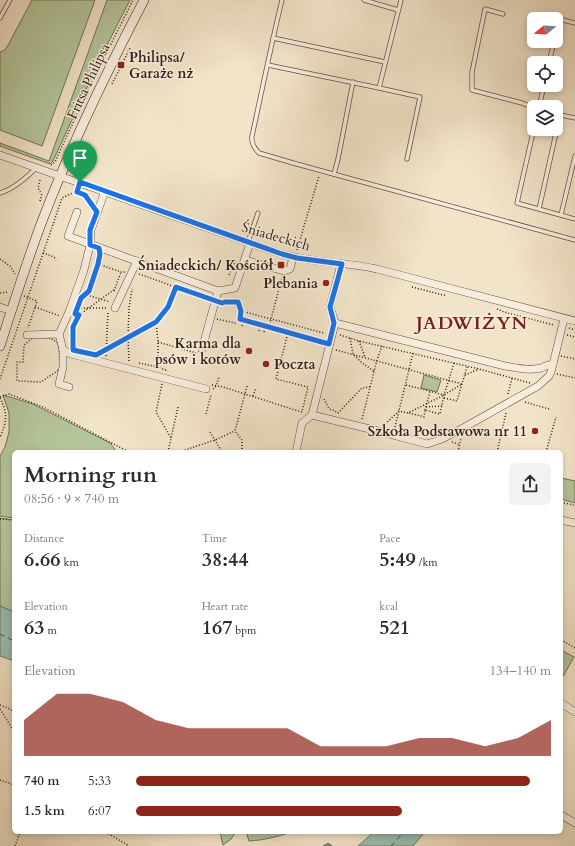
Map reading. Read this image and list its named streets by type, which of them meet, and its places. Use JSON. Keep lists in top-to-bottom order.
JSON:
{
  "streets": {
    "street": ["Fritsa Philipsa", "Śniadeckich"]
  },
  "crossings": [
    ["Fritsa Philipsa", "Śniadeckich"]
  ],
  "districts": ["JADWIŻYN"],
  "places": {
    "transit": ["Philipsa/ Garaże nż", "Śniadeckich/ Kościół"],
    "other": [
      "Plebania",
      "Karma dla psów i kotów",
      "Poczta",
      "Szkoła Podstawowa nr 11"
    ]
  },
  "north": "left",
  "page": {
    "heading": ["Morning run", "08:56 · 9 × 740 m"],
    "stats": [
      ["Distance", "6.66 km"],
      ["Time", "38:44"],
      ["Pace", "5:49 /km"],
      ["Elevation", "63 m"],
      ["Heart rate", "167 bpm"],
      ["kcal", "521"]
    ],
    "chart": ["Elevation", "134–140 m"],
    "list": [
      {
        "name": "740 m",
        "note": "5:33"
      },
      {
        "name": "1.5 km",
        "note": "6:07"
      }
    ]
  }
}
